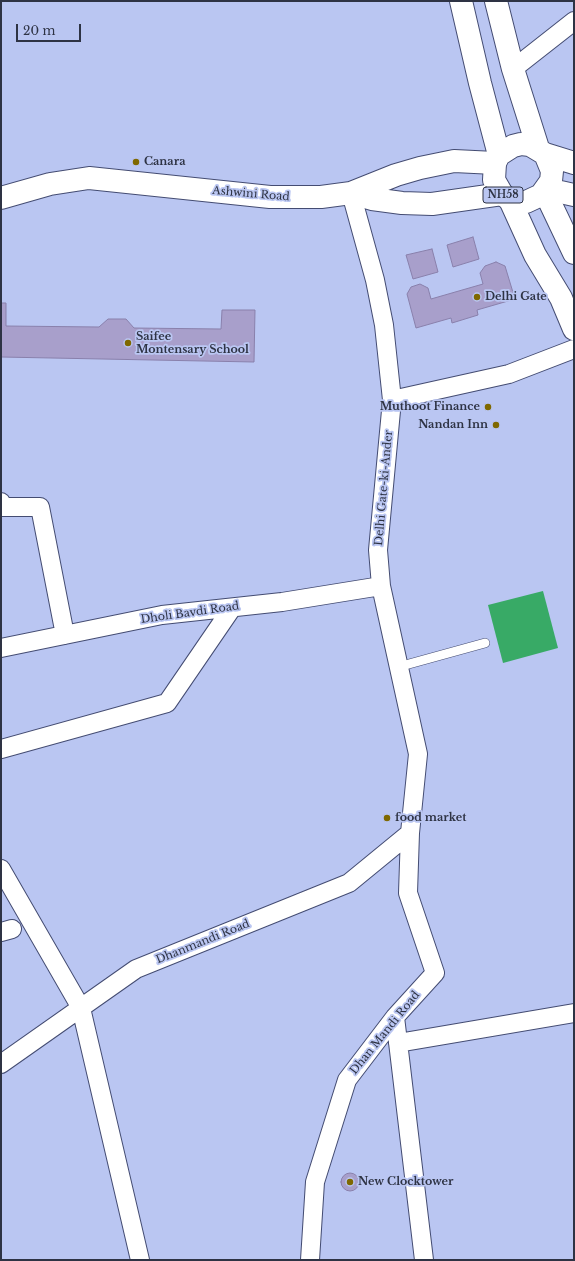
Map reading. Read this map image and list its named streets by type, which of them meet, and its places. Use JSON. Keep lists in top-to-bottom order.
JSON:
{
  "streets": {
    "main road": ["Ashwini Road", "NH58"],
    "street": [
      "Delhi Gate-ki-Ander",
      "Dholi Bavdi Road",
      "Dhanmandi Road",
      "Dhan Mandi Road"
    ]
  },
  "crossings": [
    ["Ashwini Road", "NH58"],
    ["Ashwini Road", "Delhi Gate-ki-Ander"],
    ["Delhi Gate-ki-Ander", "Dholi Bavdi Road"],
    ["Delhi Gate-ki-Ander", "Dhanmandi Road"],
    ["Delhi Gate-ki-Ander", "Dhan Mandi Road"],
    ["Dhanmandi Road", "Dhan Mandi Road"]
  ],
  "places": [
    "Canara",
    "Delhi Gate",
    "Saifee Montensary School",
    "Muthoot Finance",
    "Nandan Inn",
    "food market",
    "New Clocktower"
  ],
  "scale_bar": "20 m"
}
